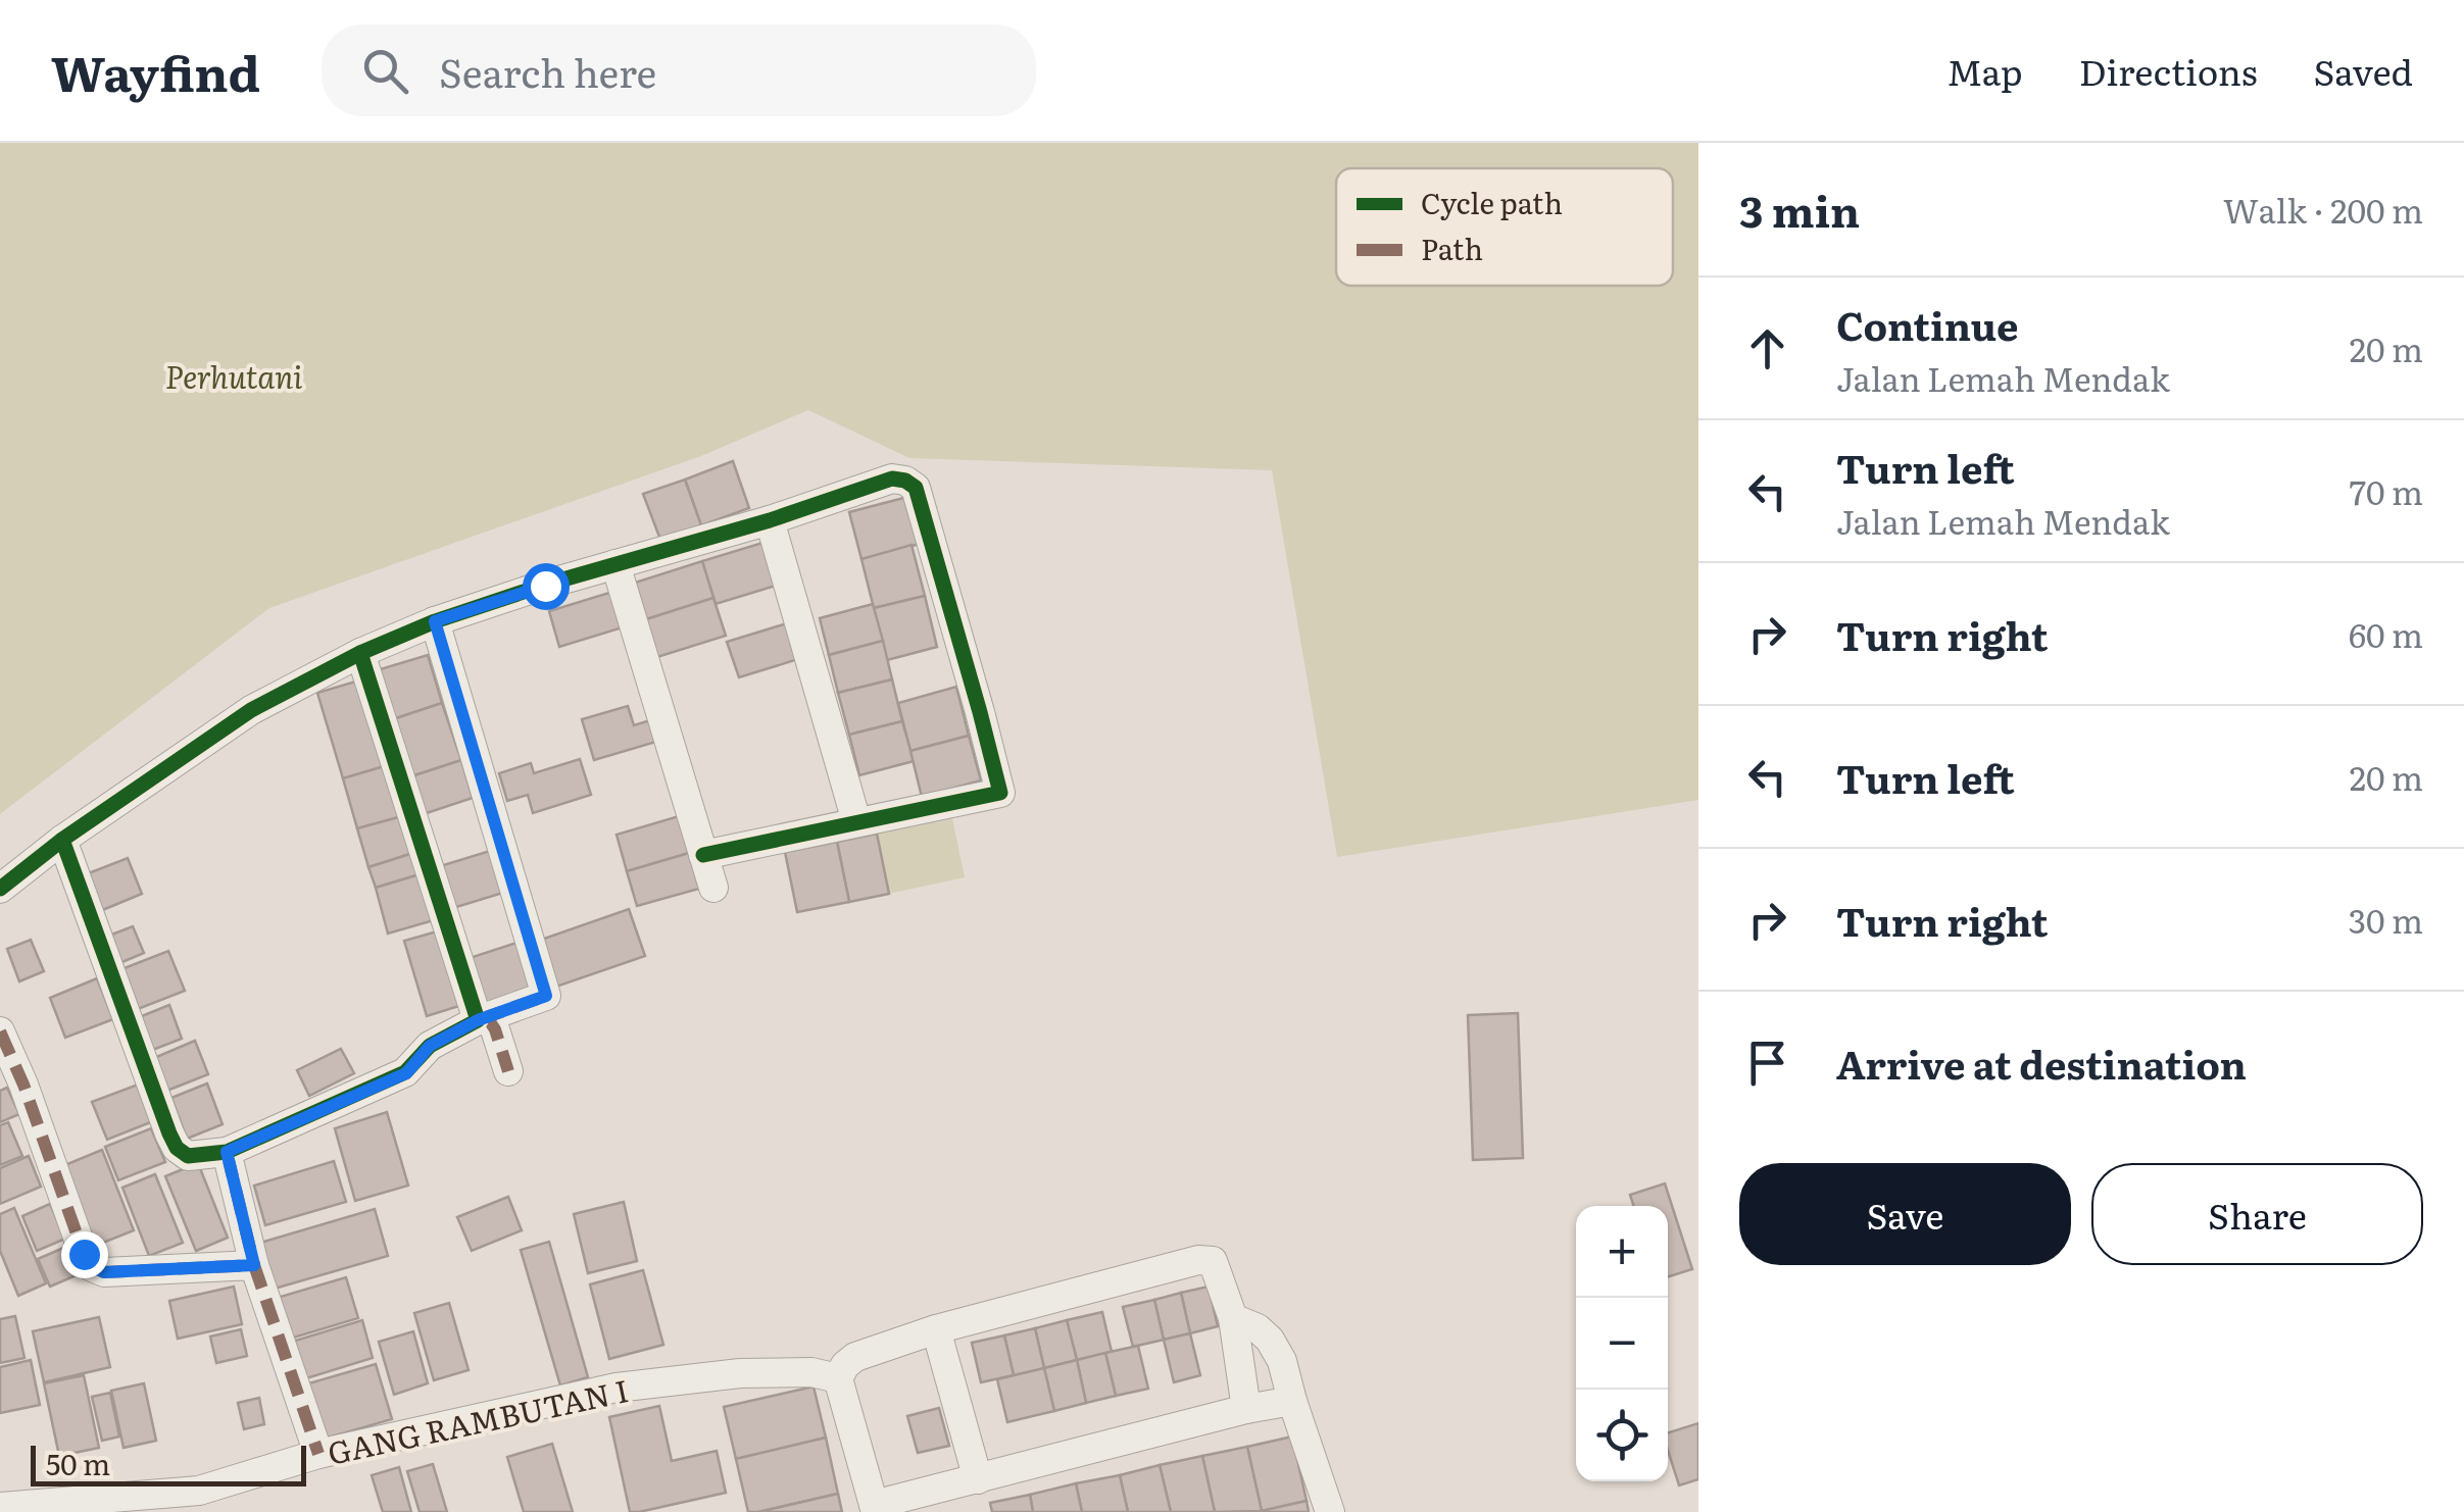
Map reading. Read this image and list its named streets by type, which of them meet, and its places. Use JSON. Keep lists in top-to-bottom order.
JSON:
{
  "streets": {
    "street": ["GANG RAMBUTAN I"]
  },
  "parks": ["Perhutani"],
  "legend": ["Cycle path", "Path"],
  "scale_bar": "50 m",
  "page": {
    "header": "Wayfind",
    "search": "Search here",
    "nav": ["Map", "Directions", "Saved"],
    "heading": ["3 min", "Walk · 200 m"],
    "list": [
      ["Continue", "Jalan Lemah Mendak", "20 m"],
      ["Turn left", "Jalan Lemah Mendak", "70 m"],
      ["Turn right", "60 m"],
      ["Turn left", "20 m"],
      ["Turn right", "30 m"],
      "Arrive at destination"
    ],
    "buttons": ["Save", "Share"],
    "map_buttons": ["+", "−"],
    "scale": "50 m"
  }
}
